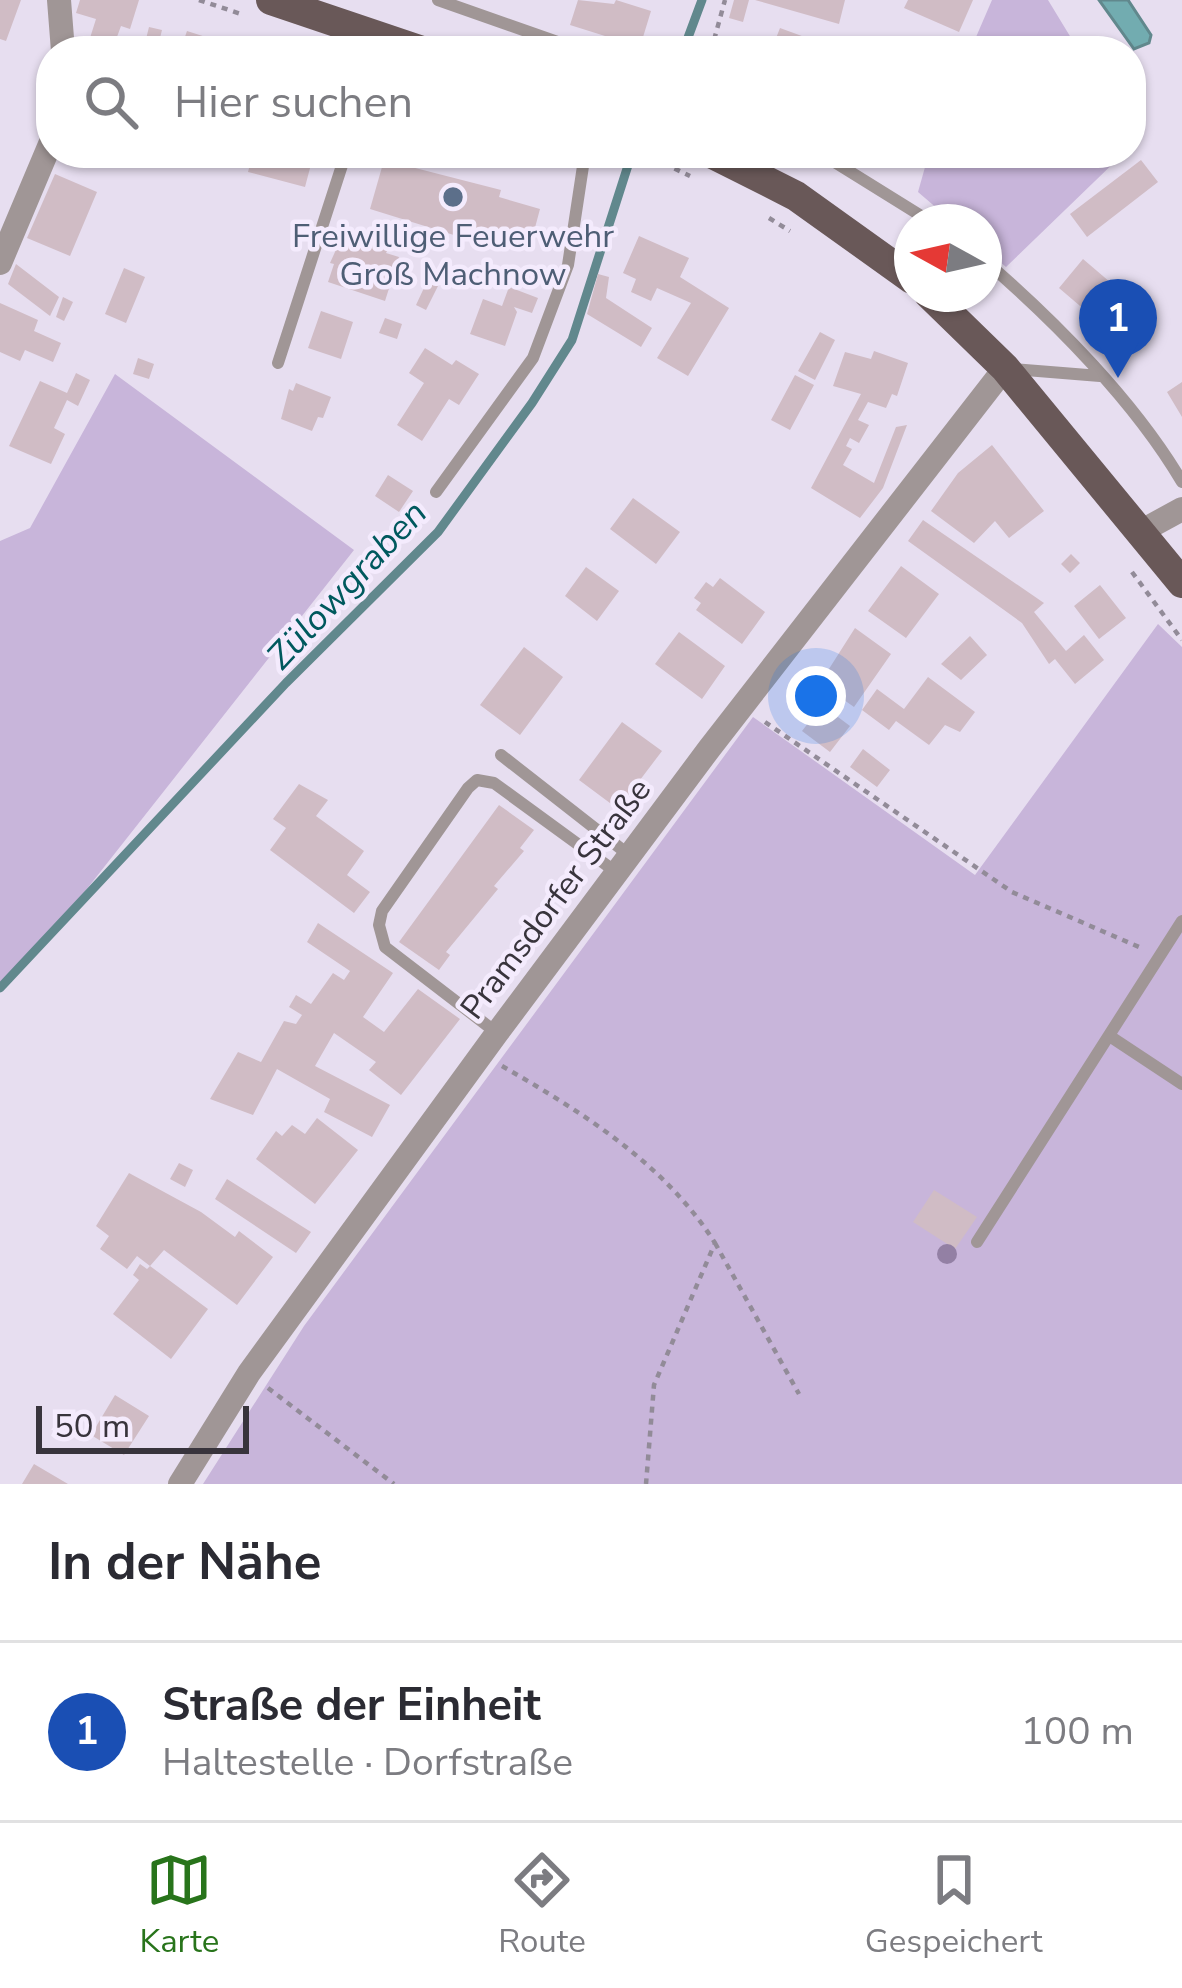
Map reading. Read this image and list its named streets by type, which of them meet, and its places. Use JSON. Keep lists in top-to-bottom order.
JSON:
{
  "streets": {
    "street": ["Pramsdorfer Straße"]
  },
  "water": ["Zülowgraben"],
  "places": ["Freiwillige Feuerwehr Groß Machnow"],
  "scale_bar": "50 m",
  "north": "left",
  "page": {
    "search": "Hier suchen",
    "pins": "1",
    "scale": "50 m",
    "heading": "In der Nähe",
    "list": [
      {
        "mark": "1",
        "name": "Straße der Einheit",
        "note": "Haltestelle · Dorfstraße",
        "value": "100 m"
      }
    ],
    "nav": ["Karte", "Route", "Gespeichert"]
  }
}
